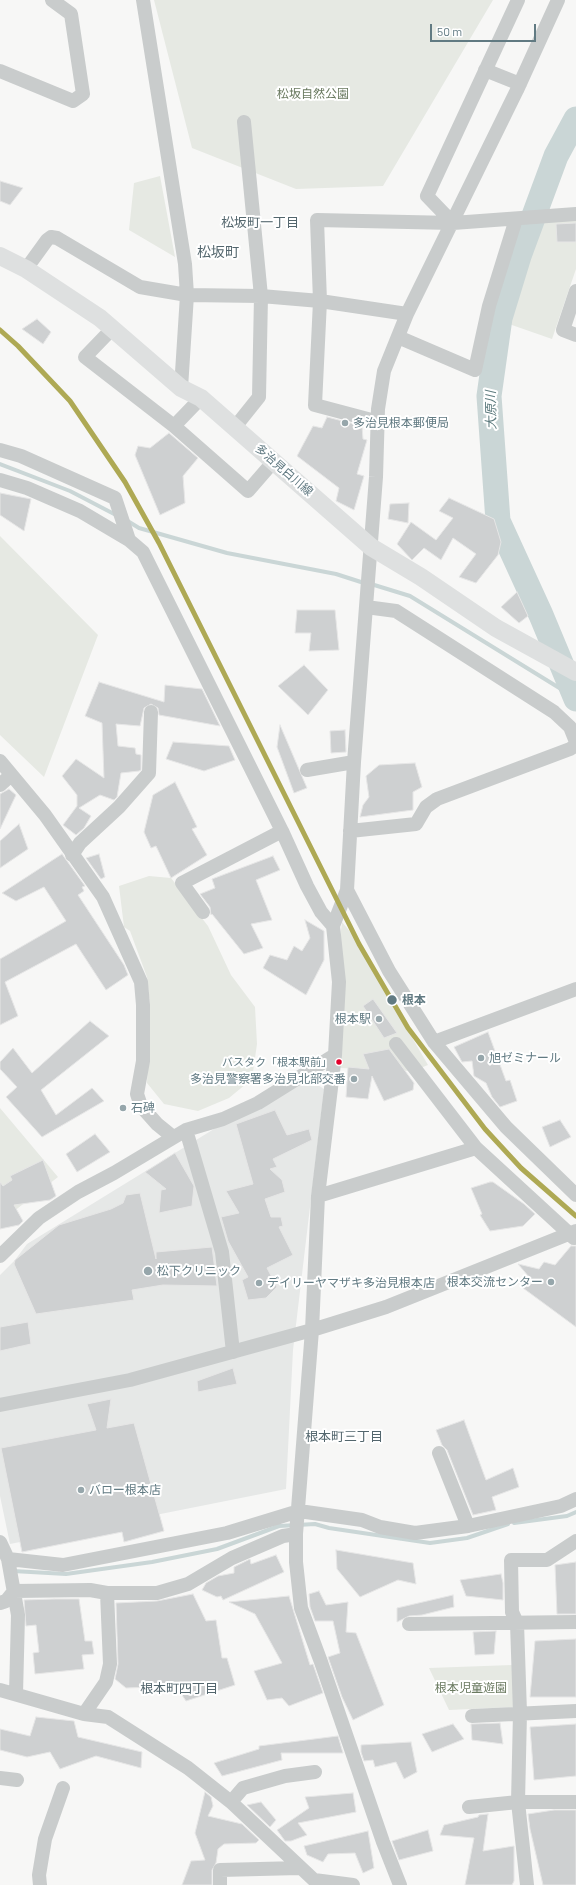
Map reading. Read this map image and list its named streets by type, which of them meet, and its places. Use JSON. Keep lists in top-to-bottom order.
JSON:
{
  "streets": {
    "main road": ["多治見白川線"]
  },
  "districts": [
    "松坂町一丁目",
    "松坂町",
    "根本町三丁目",
    "根本町四丁目"
  ],
  "water": ["大原川"],
  "parks": ["松坂自然公園", "根本児童遊園"],
  "places": [
    "多治見根本郵便局",
    "根本",
    "根本駅",
    "旭ゼミナール",
    "バスタク「根本駅前」",
    "多治見警察署多治見北部交番",
    "石碑",
    "松下クリニック",
    "根本交流センター",
    "デイリーヤマザキ多治見根本店",
    "バロー根本店"
  ],
  "scale_bar": "50 m"
}
